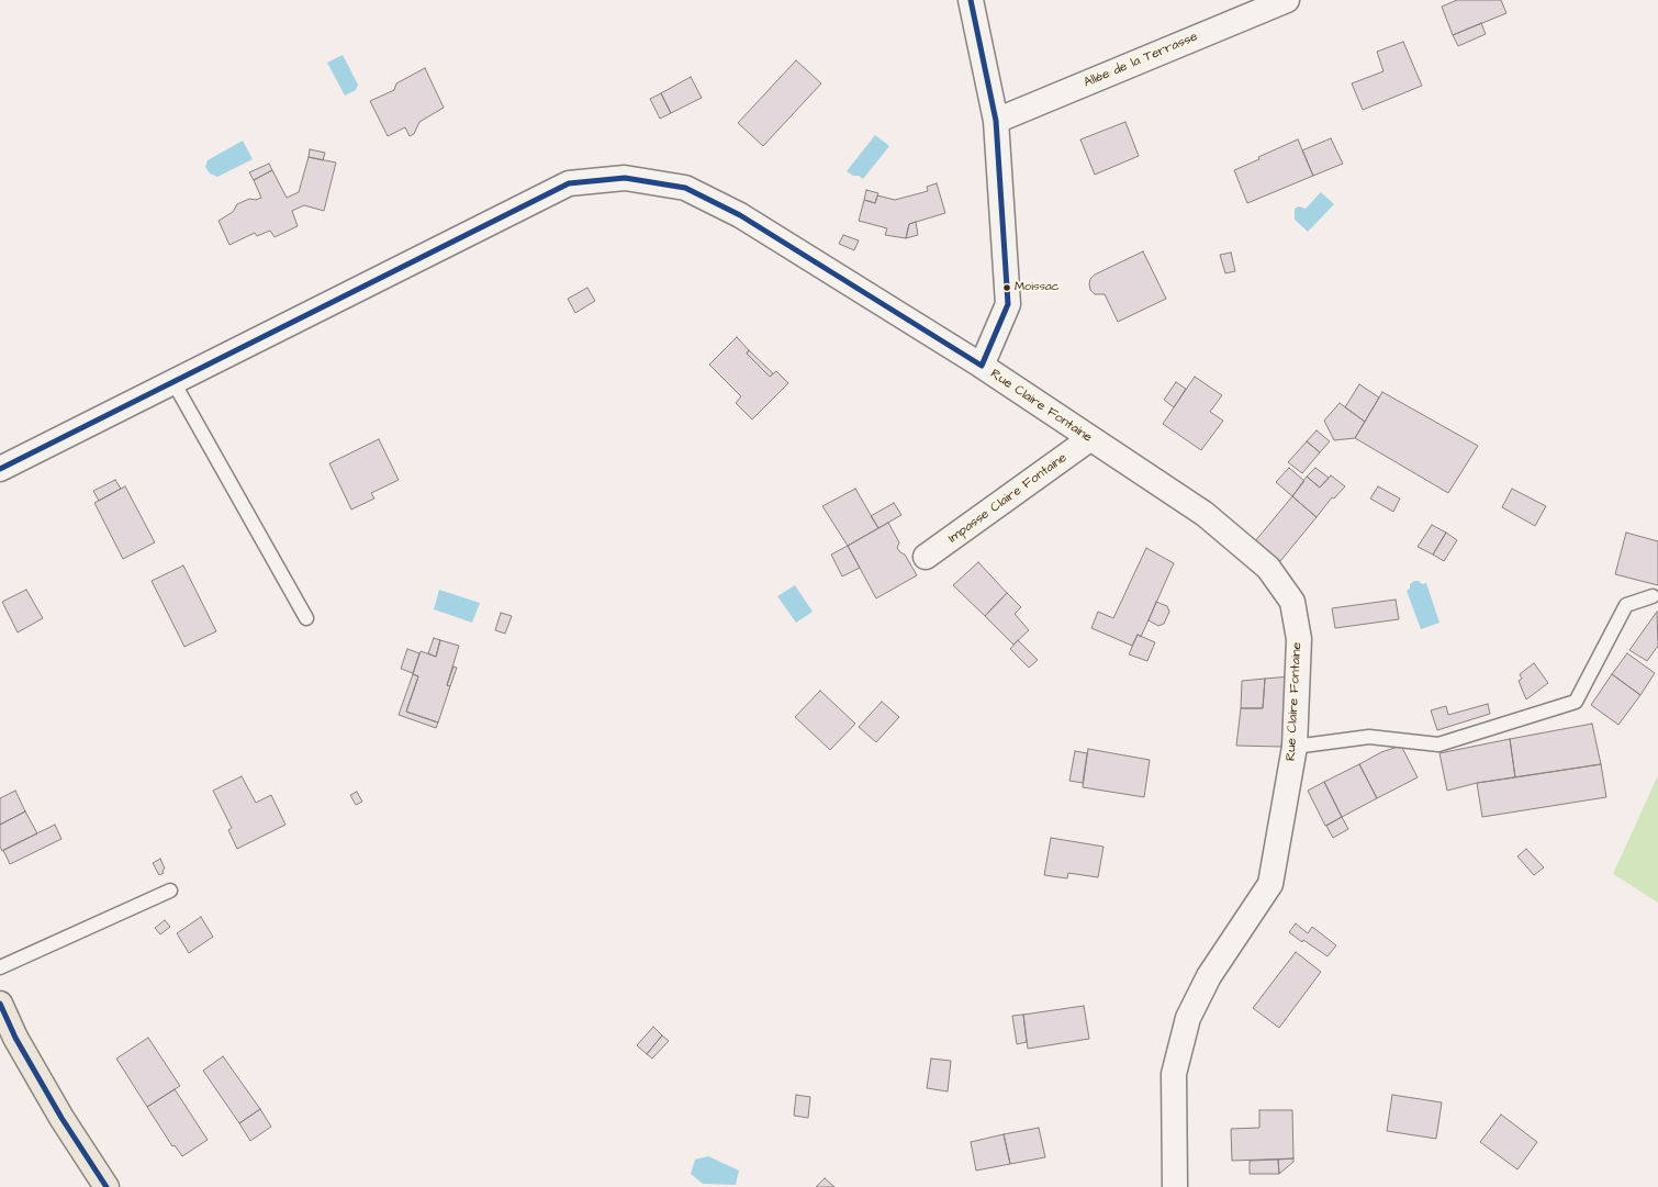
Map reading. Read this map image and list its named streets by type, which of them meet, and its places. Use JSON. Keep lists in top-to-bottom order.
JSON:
{
  "streets": {
    "street": ["Allée de la Terrasse", "Rue Claire Fontaine", "Impasse Claire Fontaine"]
  },
  "crossings": [
    ["Rue Claire Fontaine", "Impasse Claire Fontaine"]
  ],
  "places": ["Moissac"]
}
